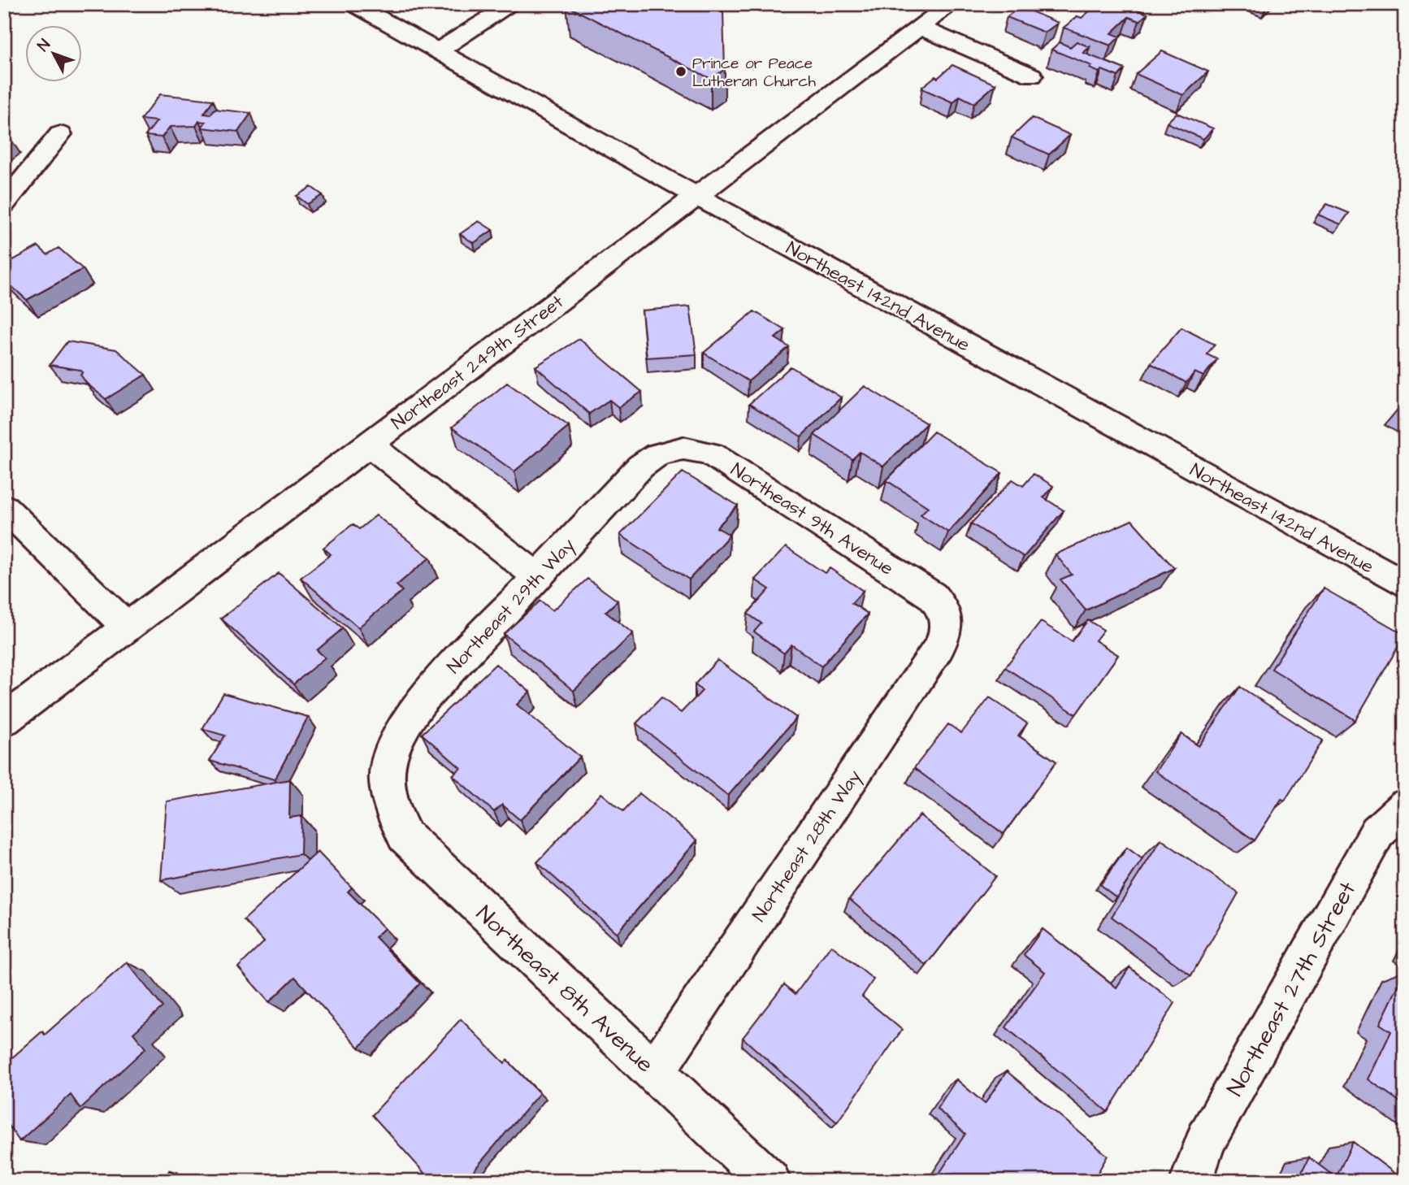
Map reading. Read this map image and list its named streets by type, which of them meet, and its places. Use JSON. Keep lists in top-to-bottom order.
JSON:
{
  "streets": {
    "street": [
      "Northeast 142nd Avenue",
      "Northeast 249th Street",
      "Northeast 9th Avenue",
      "Northeast 29th Way",
      "Northeast 28th Way",
      "Northeast 8th Avenue",
      "Northeast 27th Street"
    ]
  },
  "crossings": [
    ["Northeast 142nd Avenue", "Northeast 249th Street"],
    ["Northeast 9th Avenue", "Northeast 29th Way"],
    ["Northeast 9th Avenue", "Northeast 28th Way"],
    ["Northeast 29th Way", "Northeast 8th Avenue"],
    ["Northeast 28th Way", "Northeast 8th Avenue"]
  ],
  "places": ["Prince or Peace Lutheran Church"],
  "north": "top left"
}
